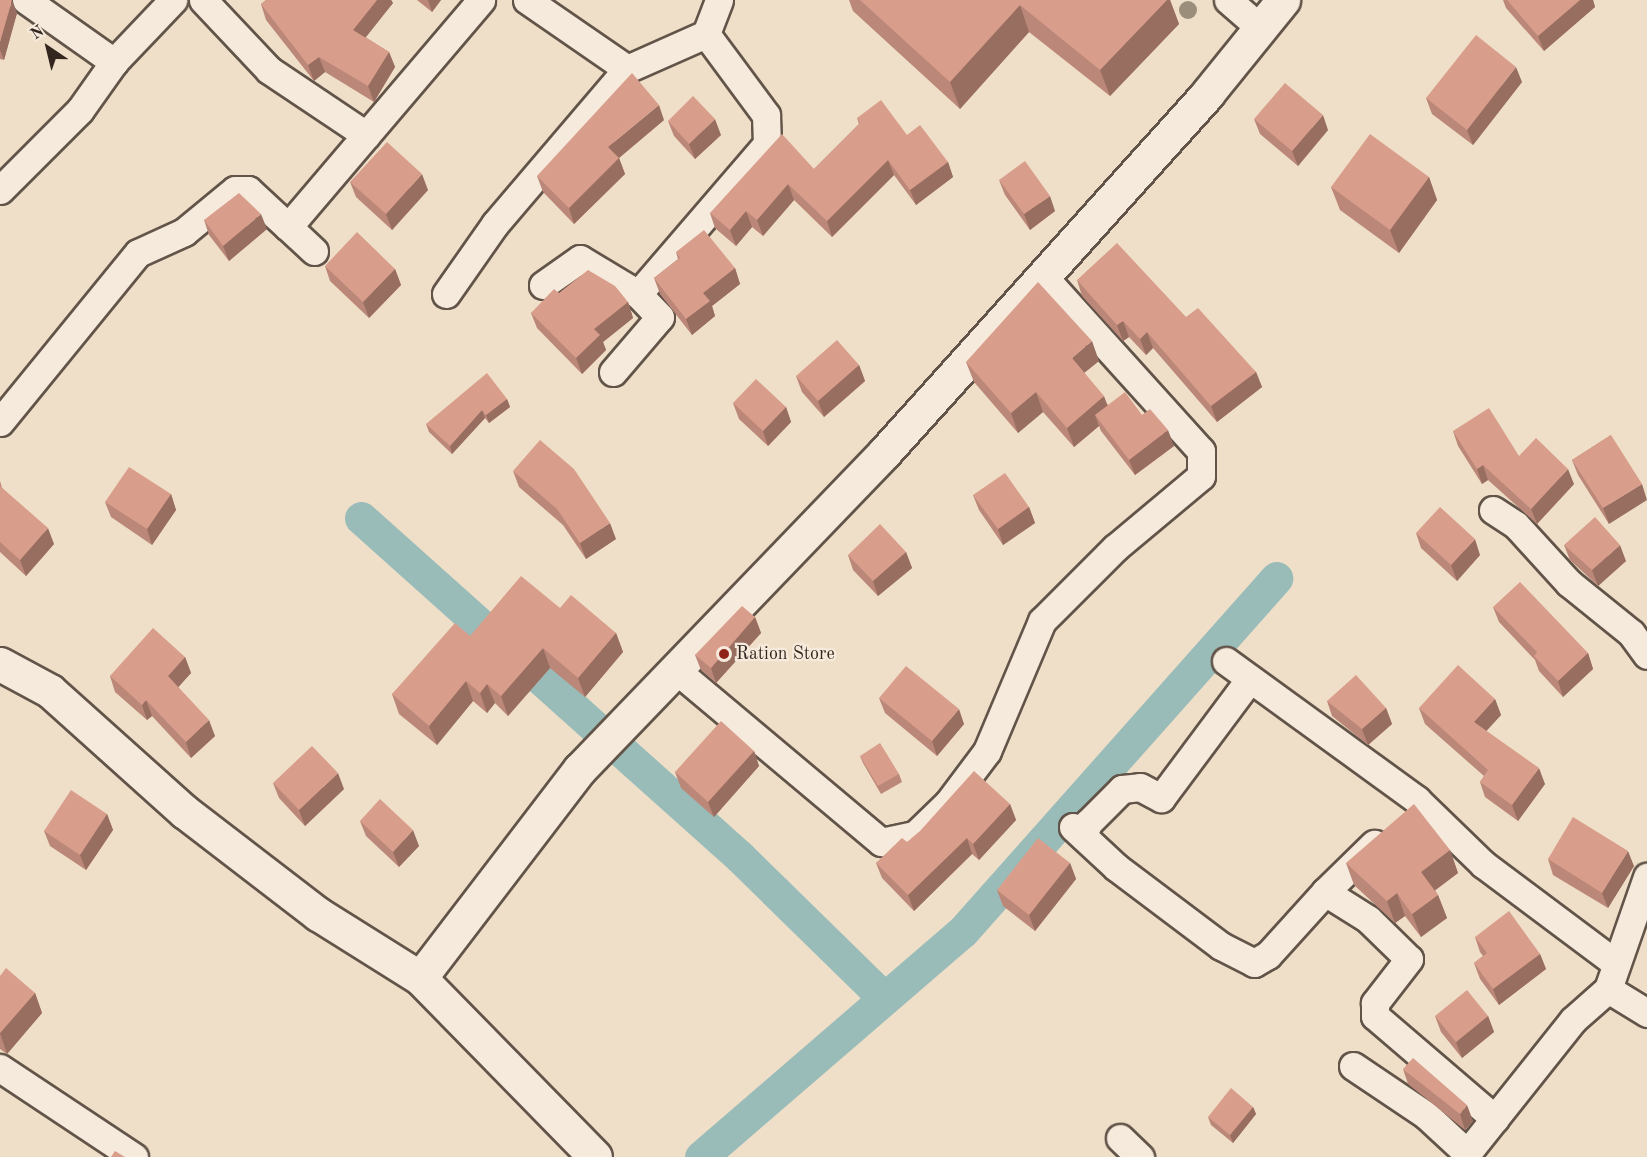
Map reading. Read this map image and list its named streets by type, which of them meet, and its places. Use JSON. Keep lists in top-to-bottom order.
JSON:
{
  "places": ["Ration Store"],
  "north": "top left"
}
